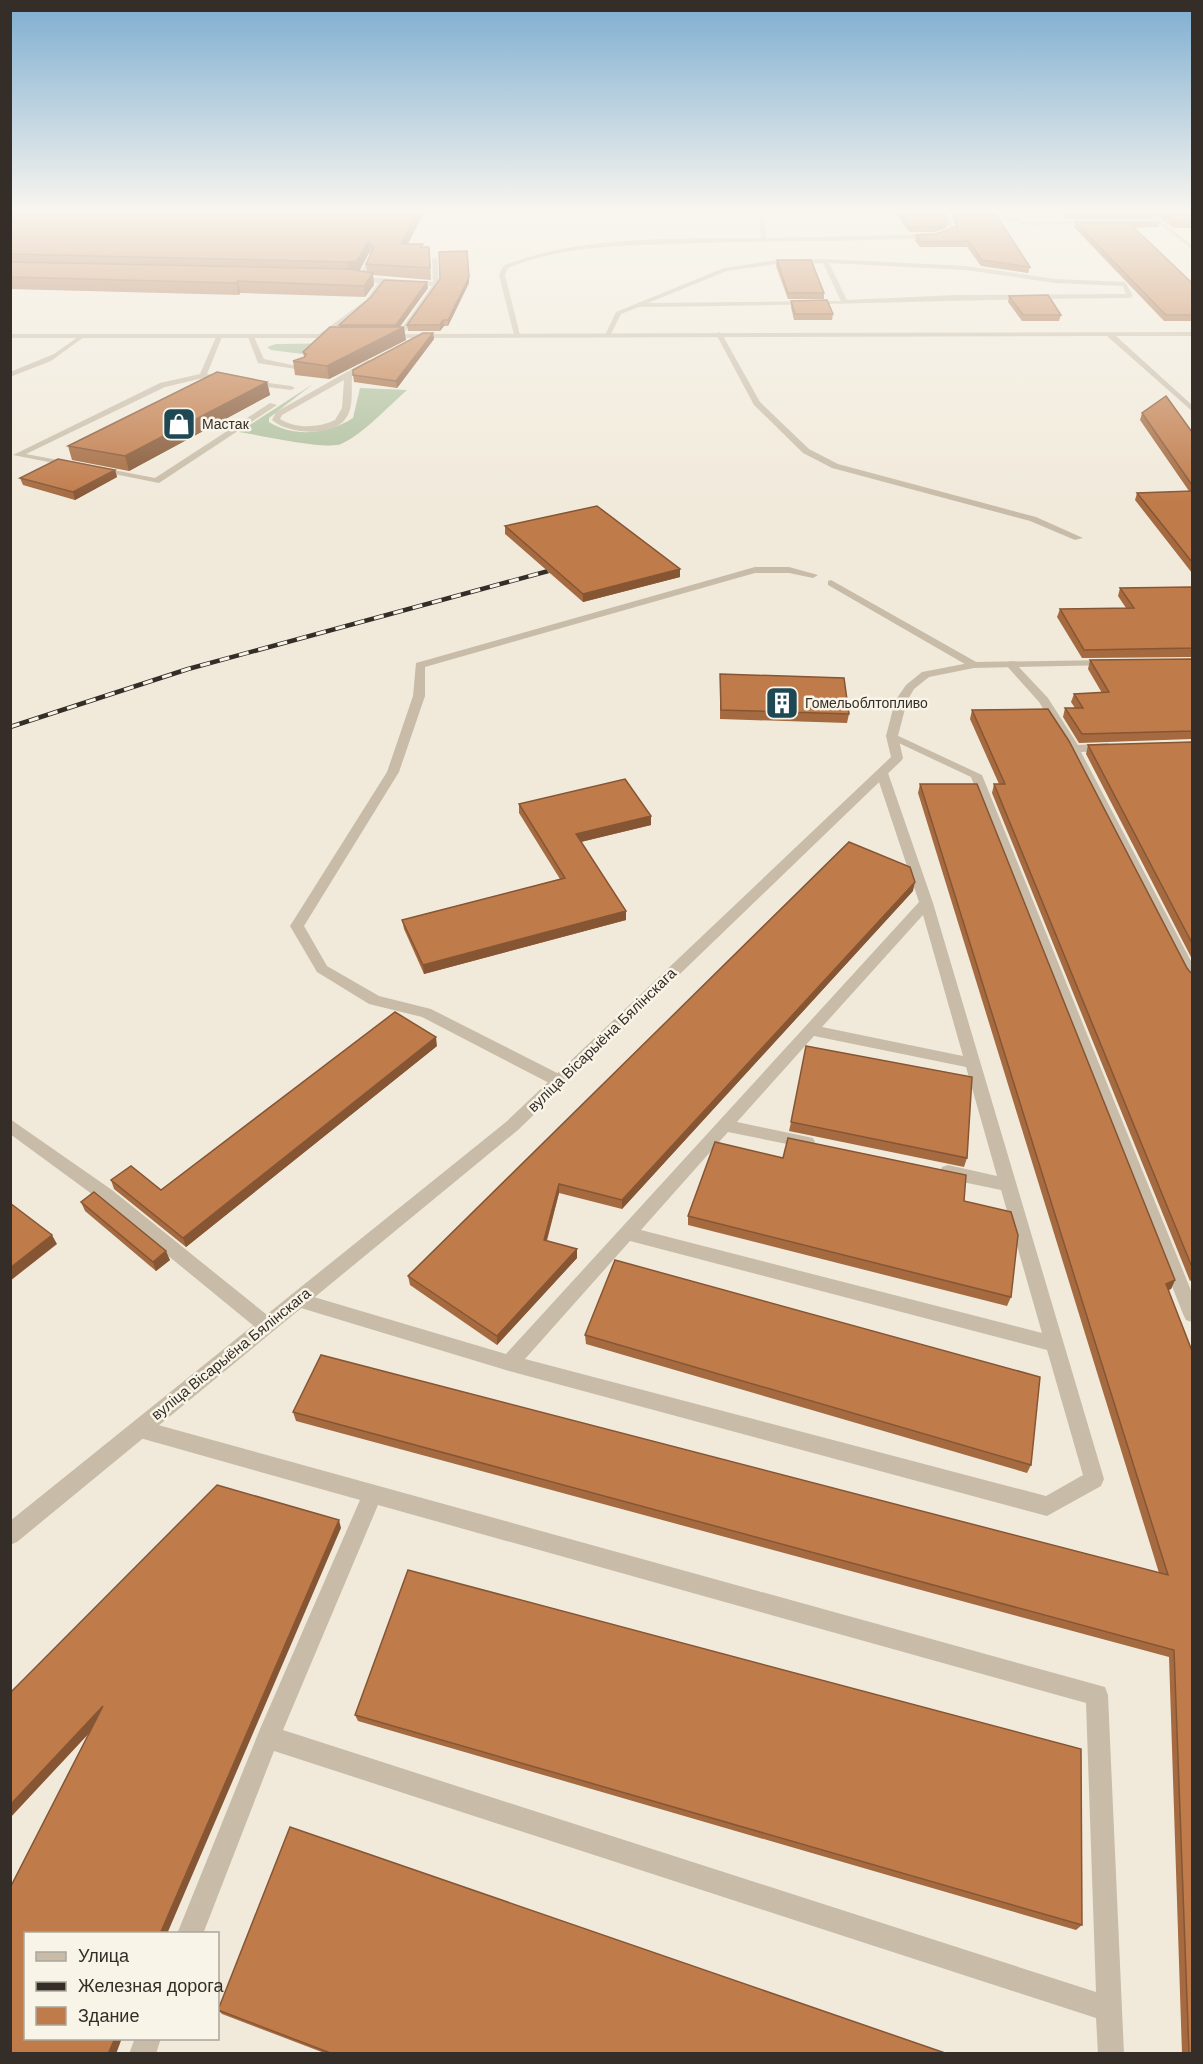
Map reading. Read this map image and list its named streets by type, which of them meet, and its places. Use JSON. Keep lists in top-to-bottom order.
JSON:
{
  "streets": {
    "street": ["вуліца Вісарыёна Бялінскага"]
  },
  "places": {
    "shop": ["Мастак"],
    "building": ["Гомельоблтопливо"]
  },
  "legend": ["Улица", "Железная дорога", "Здание"]
}
